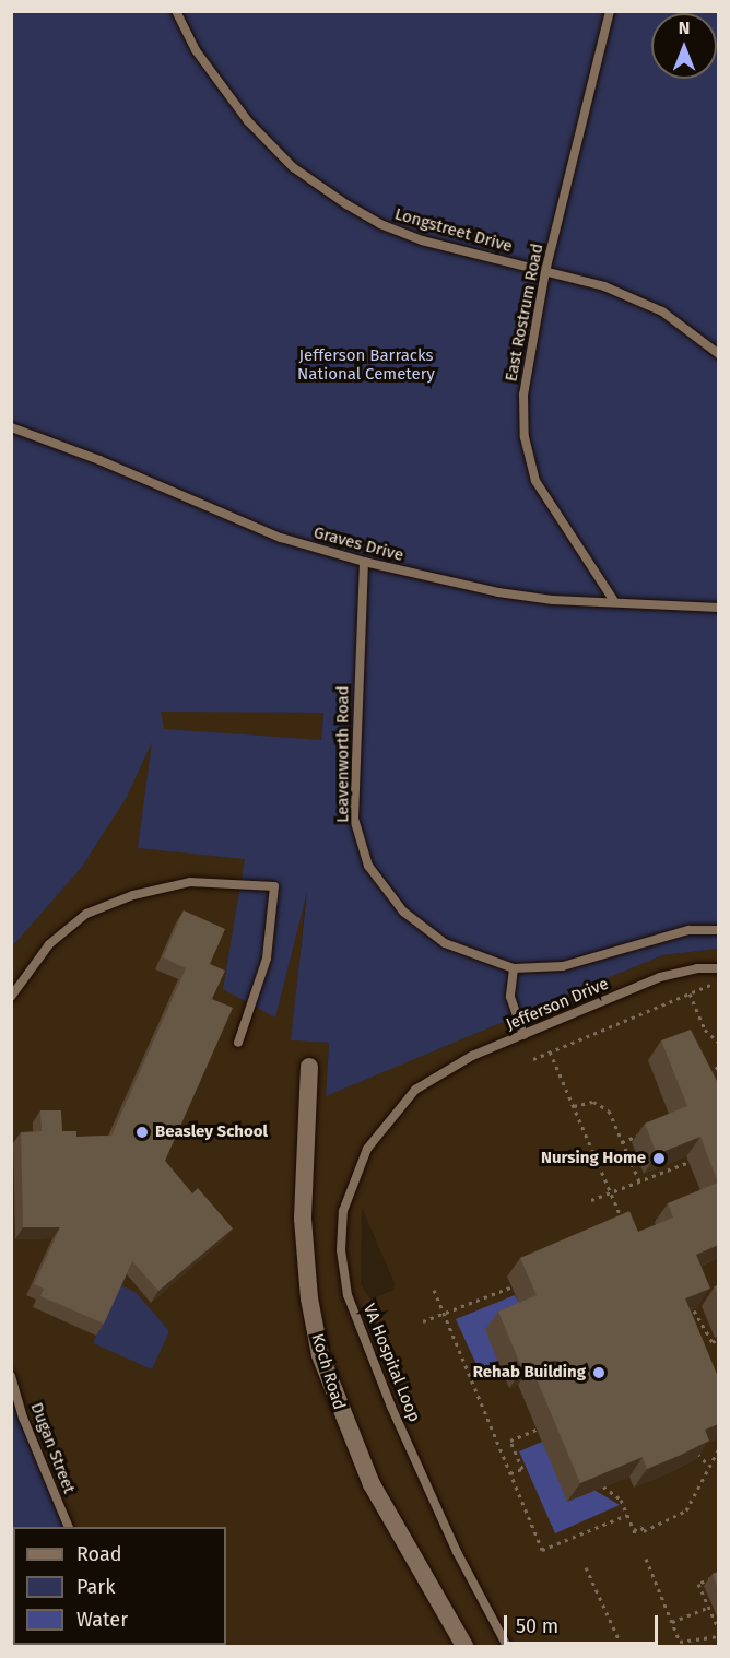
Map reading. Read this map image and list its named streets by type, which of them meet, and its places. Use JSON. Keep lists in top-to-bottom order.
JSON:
{
  "streets": {
    "street": ["Koch Road"],
    "lane": [
      "Longstreet Drive",
      "East Rostrum Road",
      "Graves Drive",
      "Leavenworth Road",
      "Jefferson Drive",
      "VA Hospital Loop",
      "Dugan Street"
    ]
  },
  "crossings": [
    ["Longstreet Drive", "East Rostrum Road"],
    ["East Rostrum Road", "Graves Drive"],
    ["Graves Drive", "Leavenworth Road"],
    ["Jefferson Drive", "VA Hospital Loop"]
  ],
  "parks": ["Jefferson Barracks National Cemetery"],
  "places": ["Beasley School", "Nursing Home", "Rehab Building"],
  "legend": ["Road", "Park", "Water"],
  "scale_bar": "50 m",
  "north": "top"
}
